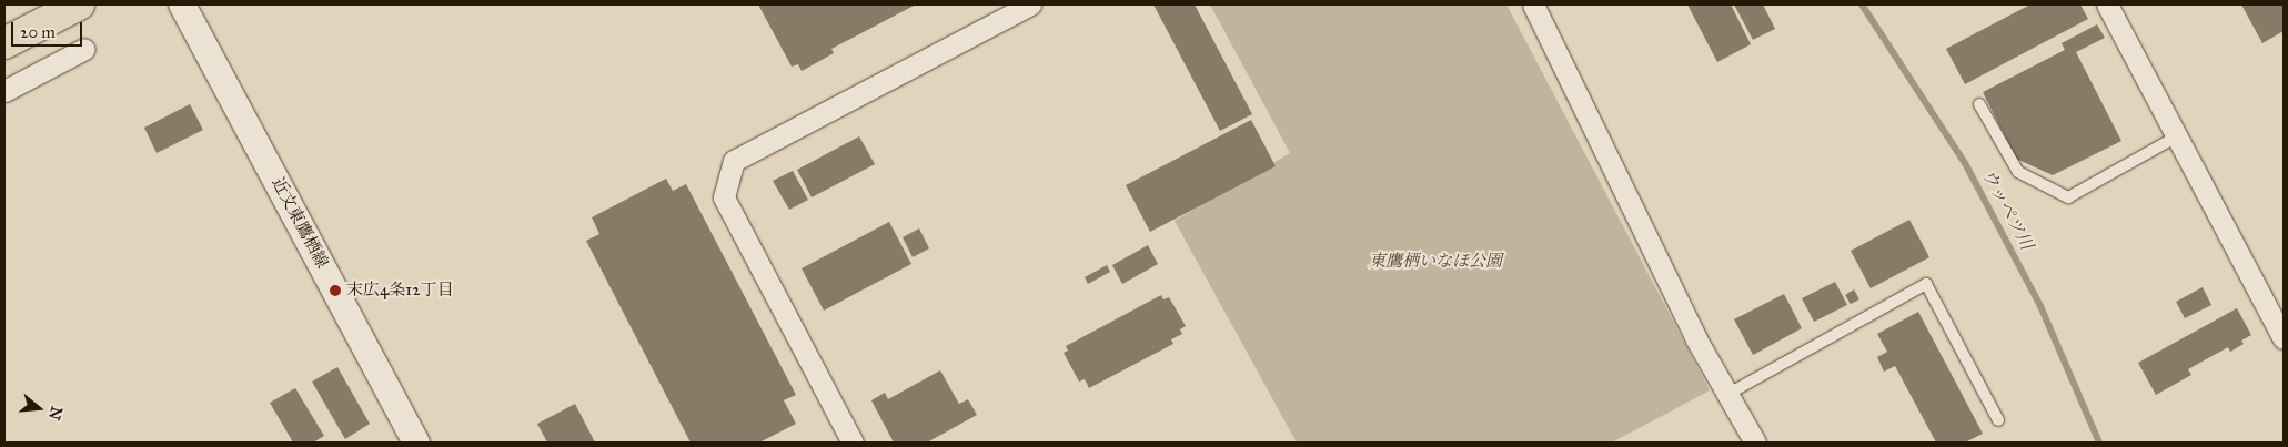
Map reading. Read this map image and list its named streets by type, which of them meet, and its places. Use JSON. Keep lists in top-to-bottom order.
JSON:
{
  "streets": {
    "street": ["近文東鷹栖線"]
  },
  "water": ["ウッペツ川"],
  "parks": ["東鷹栖いなほ公園"],
  "places": ["末広4条12丁目"],
  "scale_bar": "20 m",
  "north": "right"
}
